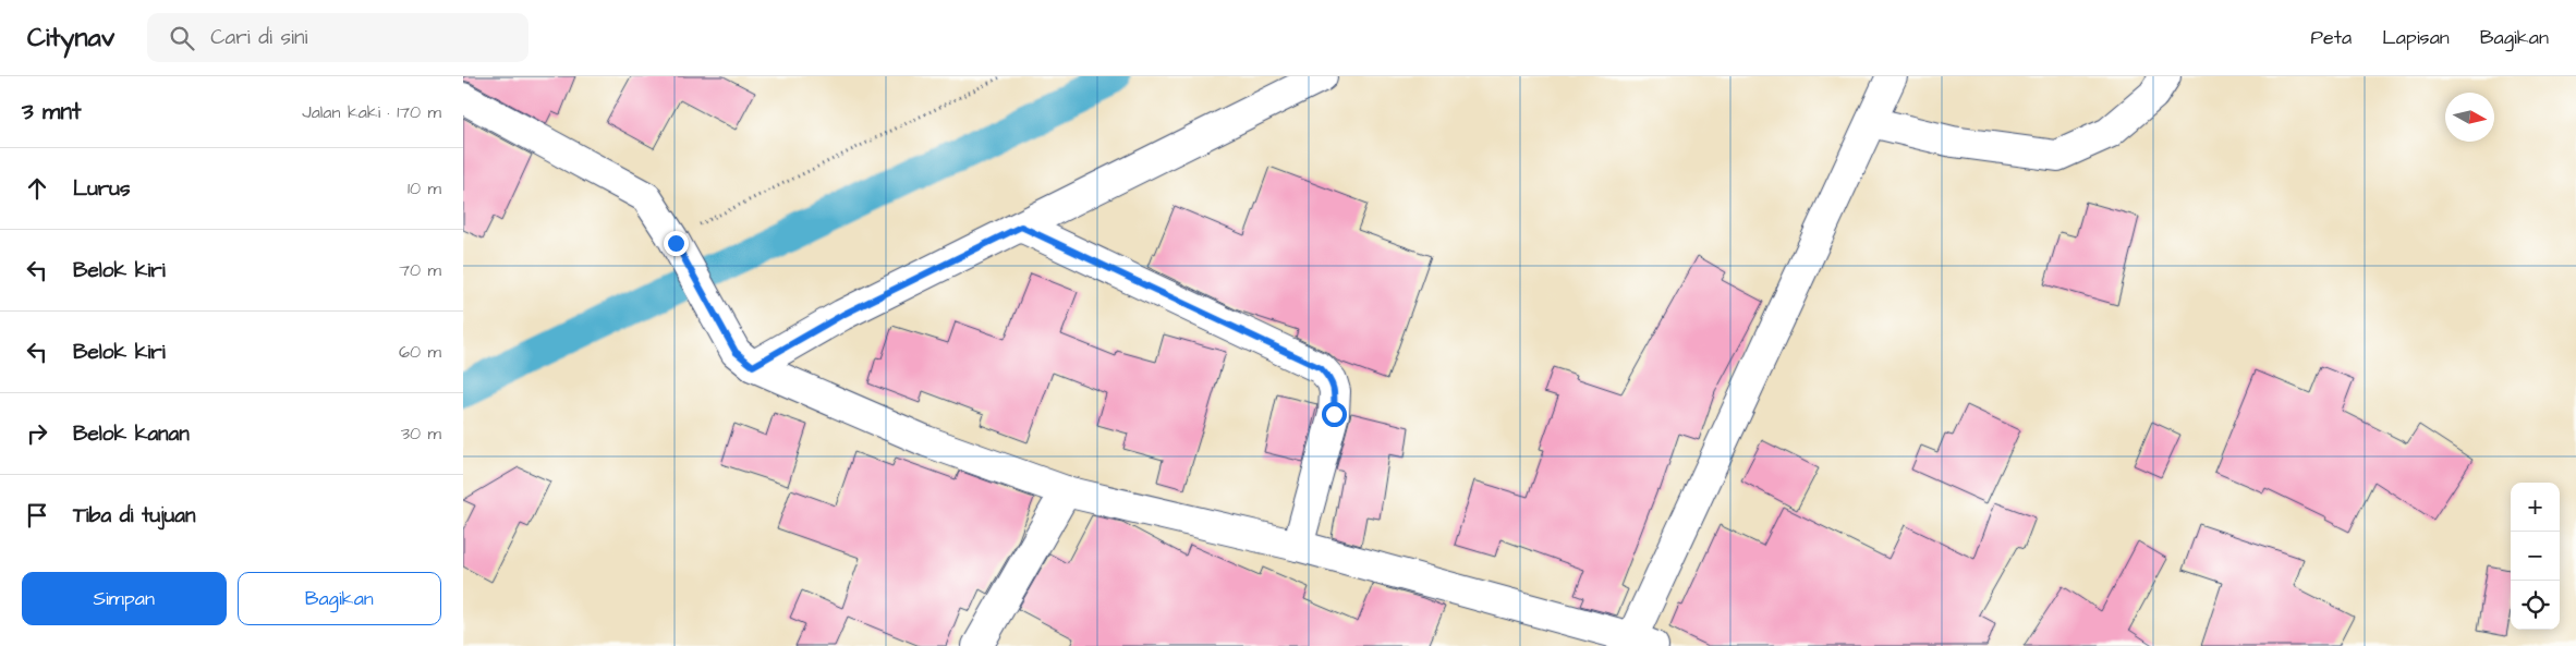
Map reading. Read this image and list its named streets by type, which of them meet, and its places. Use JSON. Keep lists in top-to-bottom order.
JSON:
{
  "north": "right",
  "page": {
    "header": "Citynav",
    "search": "Cari di sini",
    "nav": ["Peta", "Lapisan", "Bagikan"],
    "heading": ["3 mnt", "Jalan kaki · 170 m"],
    "list": [
      ["Lurus", "10 m"],
      ["Belok kiri", "70 m"],
      ["Belok kiri", "60 m"],
      ["Belok kanan", "30 m"],
      "Tiba di tujuan"
    ],
    "map_buttons": ["+", "−"],
    "buttons": ["Simpan", "Bagikan"]
  }
}
